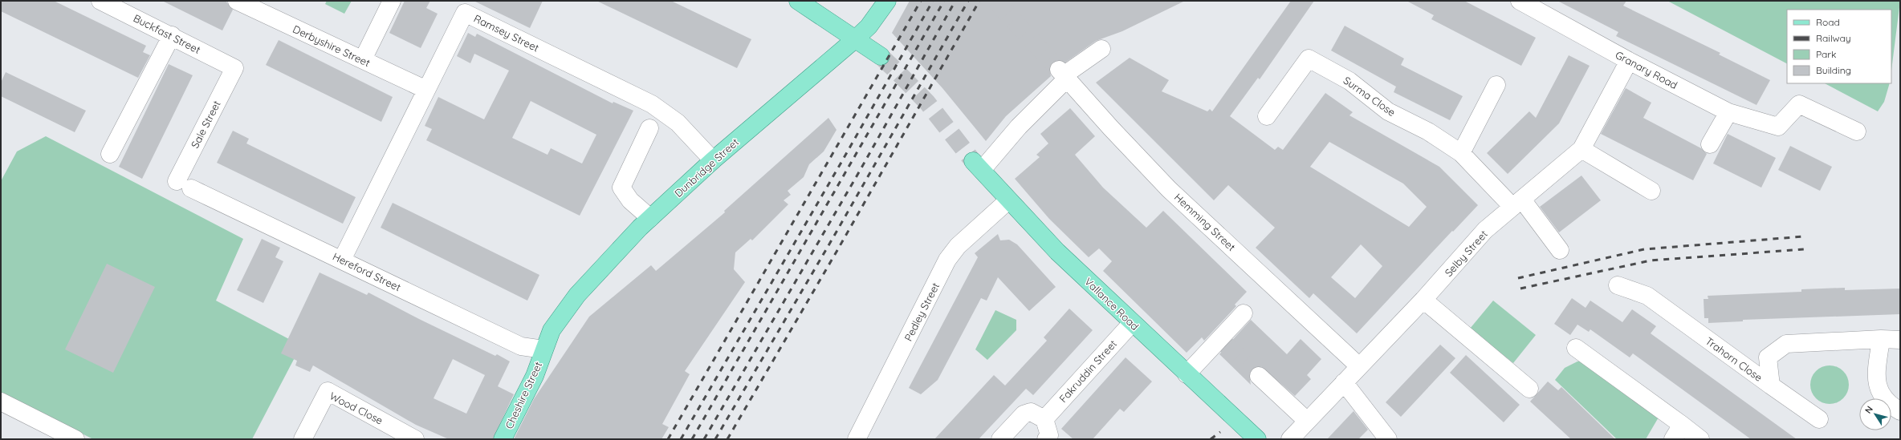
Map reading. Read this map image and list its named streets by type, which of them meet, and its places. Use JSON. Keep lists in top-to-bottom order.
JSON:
{
  "streets": {
    "main road": ["Dunbridge Street", "Vallance Road", "Cheshire Street"],
    "street": [
      "Ramsey Street",
      "Buckfast Street",
      "Derbyshire Street",
      "Granary Road",
      "Surma Close",
      "Sale Street",
      "Hemming Street",
      "Selby Street",
      "Hereford Street",
      "Pedley Street",
      "Trahorn Close",
      "Fakruddin Street",
      "Wood Close"
    ]
  },
  "crossings": [
    ["Ramsey Street", "Derbyshire Street"],
    ["Ramsey Street", "Dunbridge Street"],
    ["Ramsey Street", "Hereford Street"],
    ["Buckfast Street", "Sale Street"],
    ["Granary Road", "Selby Street"],
    ["Surma Close", "Selby Street"],
    ["Sale Street", "Hereford Street"],
    ["Dunbridge Street", "Hereford Street"],
    ["Dunbridge Street", "Cheshire Street"],
    ["Hemming Street", "Selby Street"],
    ["Hereford Street", "Cheshire Street"],
    ["Vallance Road", "Pedley Street"],
    ["Vallance Road", "Fakruddin Street"]
  ],
  "legend": [
    "Road",
    "Railway",
    "Park",
    "Building"
  ],
  "north": "top left"
}
